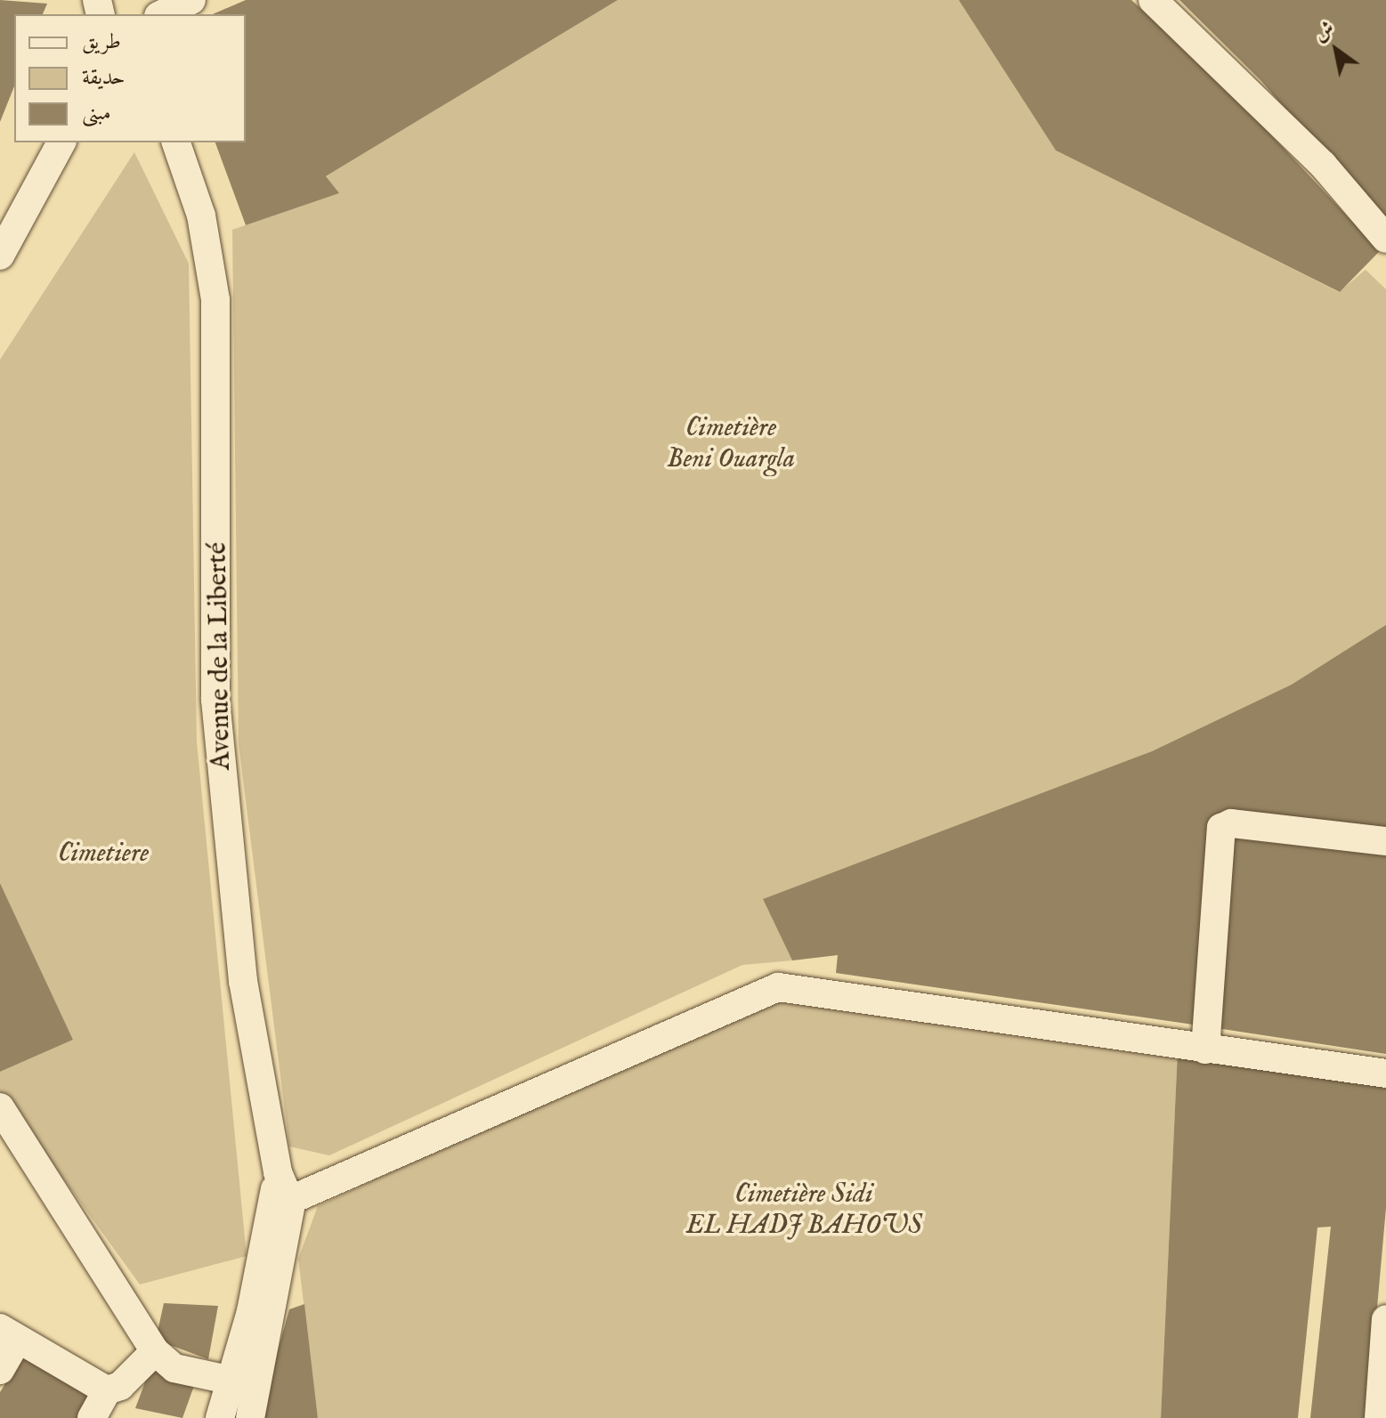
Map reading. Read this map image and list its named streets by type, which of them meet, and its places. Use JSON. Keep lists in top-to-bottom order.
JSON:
{
  "streets": {
    "street": ["Avenue de la Liberté"]
  },
  "parks": ["Cimetière Beni Ouargla", "Cimetiere", "Cimetière Sidi EL HADJ BAHOUS"],
  "legend": ["طريق", "حديقة", "مبنى"],
  "north": "top left"
}
